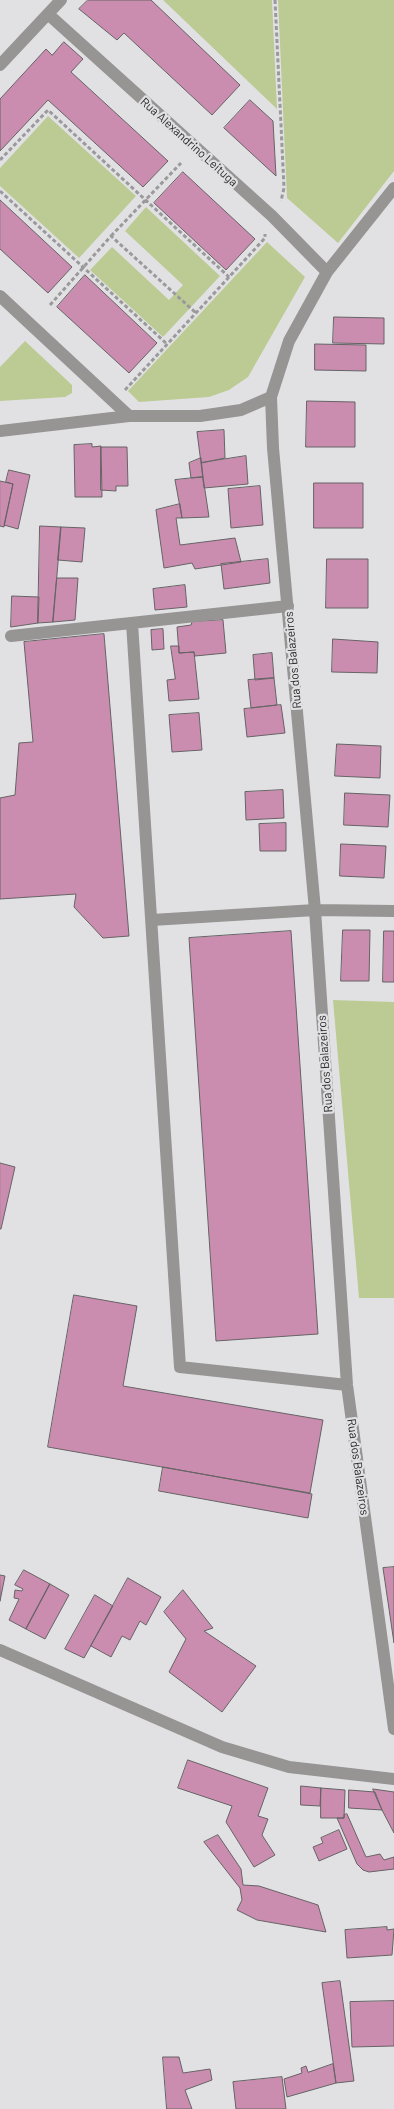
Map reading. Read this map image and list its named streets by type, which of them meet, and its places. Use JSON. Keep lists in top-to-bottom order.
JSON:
{
  "streets": {
    "street": ["Rua Alexandrino Leituga", "Rua dos Balazeiros"]
  }
}
